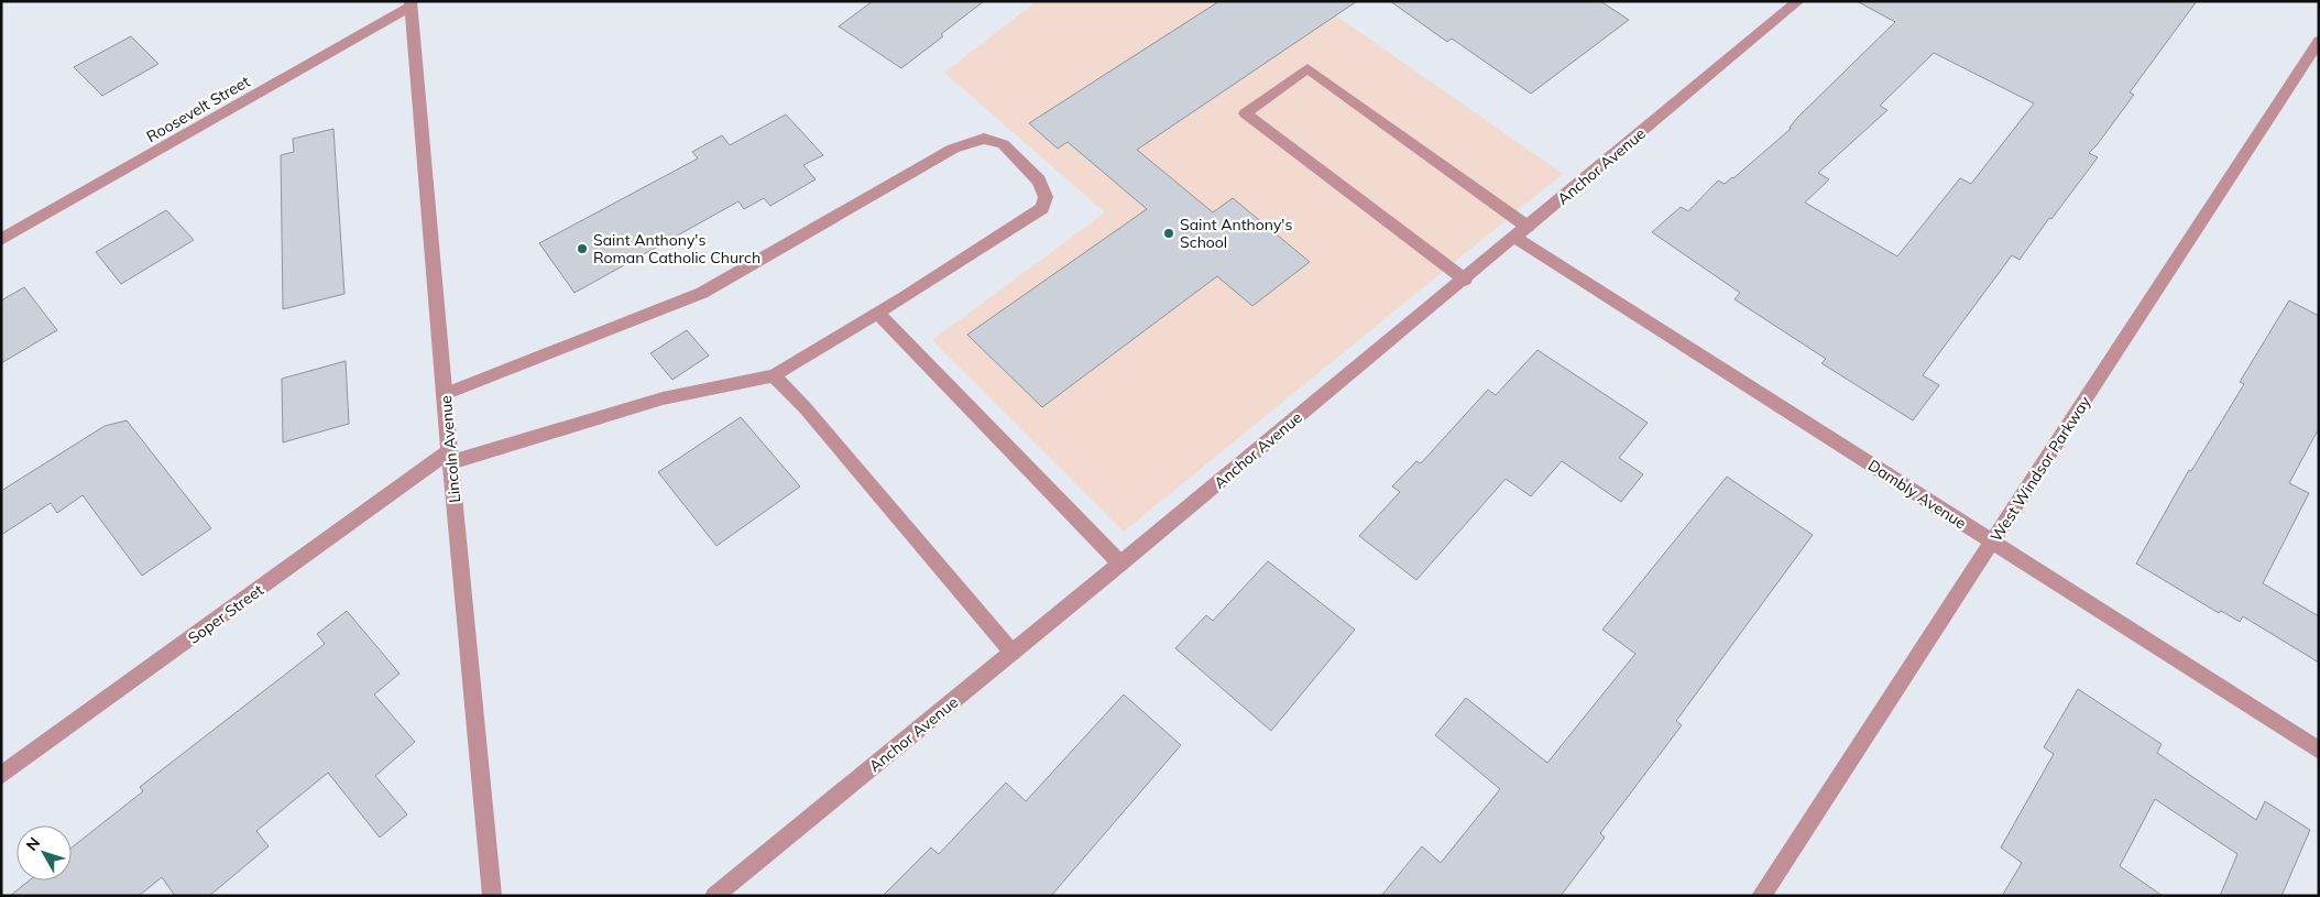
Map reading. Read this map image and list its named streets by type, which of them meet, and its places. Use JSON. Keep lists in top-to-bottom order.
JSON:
{
  "streets": {
    "street": [
      "Roosevelt Street",
      "Anchor Avenue",
      "Lincoln Avenue",
      "West Windsor Parkway",
      "Dambly Avenue",
      "Soper Street"
    ]
  },
  "crossings": [
    ["Roosevelt Street", "Lincoln Avenue"],
    ["Anchor Avenue", "Dambly Avenue"],
    ["Lincoln Avenue", "Soper Street"],
    ["West Windsor Parkway", "Dambly Avenue"]
  ],
  "places": ["Saint Anthony's School", "Saint Anthony's Roman Catholic Church"],
  "north": "top left"
}
